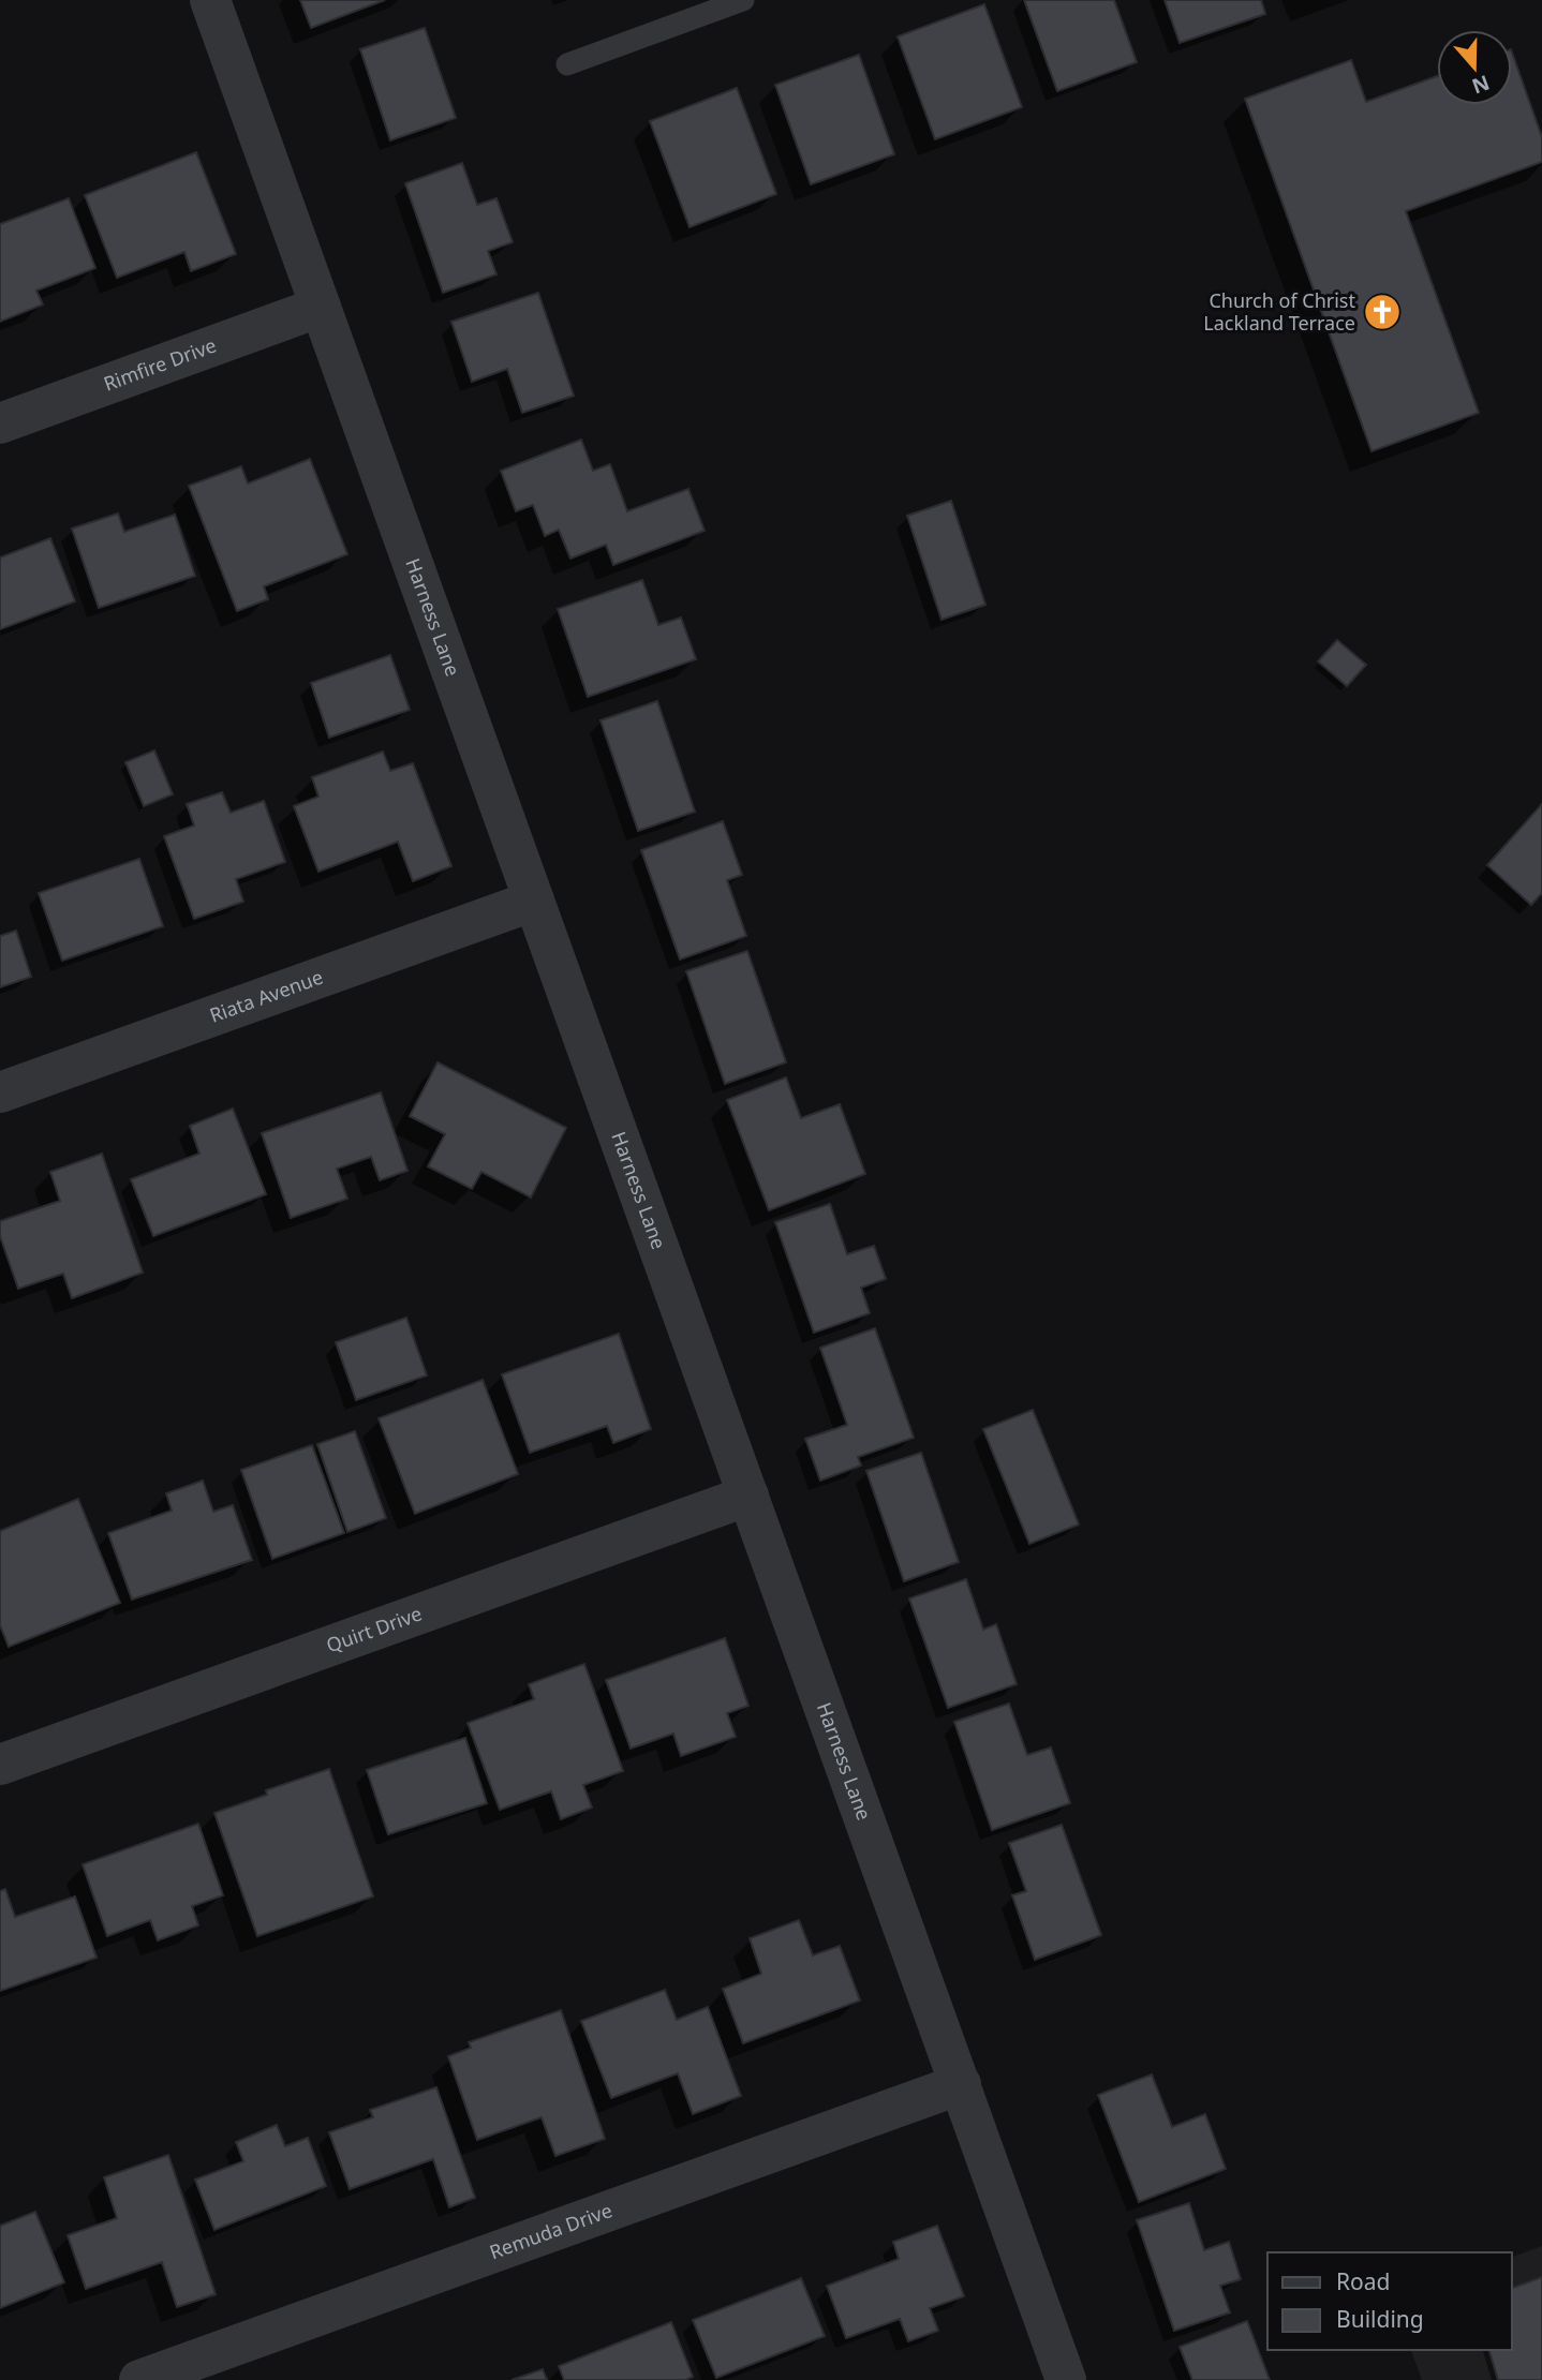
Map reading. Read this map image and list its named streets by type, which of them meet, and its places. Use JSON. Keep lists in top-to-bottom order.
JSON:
{
  "streets": {
    "street": [
      "Rimfire Drive",
      "Harness Lane",
      "Riata Avenue",
      "Quirt Drive",
      "Remuda Drive"
    ]
  },
  "crossings": [
    ["Rimfire Drive", "Harness Lane"],
    ["Harness Lane", "Riata Avenue"],
    ["Harness Lane", "Quirt Drive"],
    ["Harness Lane", "Remuda Drive"]
  ],
  "places": {
    "church": ["Church of Christ Lackland Terrace"]
  },
  "legend": ["Road", "Building"],
  "north": "bottom"
}
